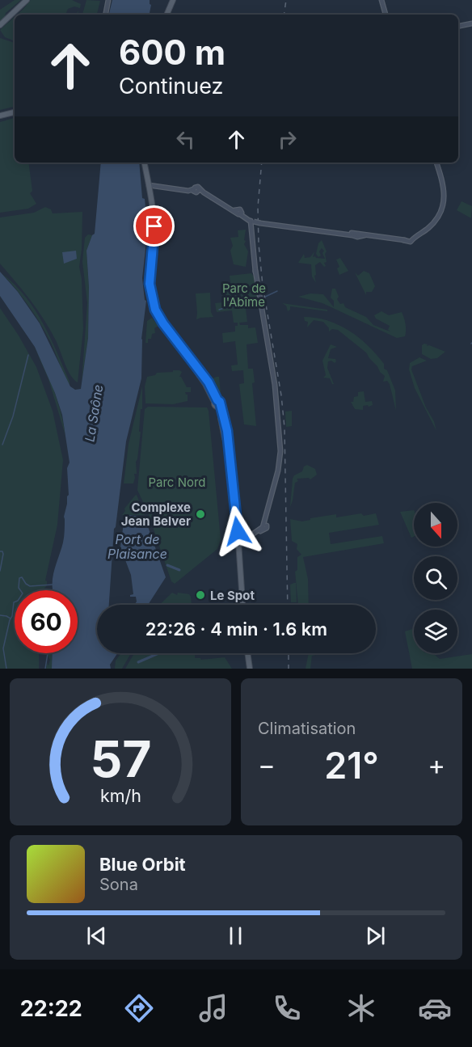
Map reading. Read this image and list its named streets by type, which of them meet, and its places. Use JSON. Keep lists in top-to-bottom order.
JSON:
{
  "water": ["La Saône", "Port de Plaisance"],
  "parks": ["Parc de l'Abîme", "Parc Nord"],
  "places": ["Complexe Jean Belver", "Le Spot"],
  "north": "bottom",
  "page": {
    "turn": ["600 m", "Continuez"],
    "limit": "60",
    "trip": "22:26 · 4 min · 1.6 km",
    "tile": "Climatisation",
    "heat": ["−", "21°", "+"],
    "song": ["Blue Orbit", "Sona"],
    "tabs": "22:22",
    "gauge": ["57", "km/h"]
  }
}
